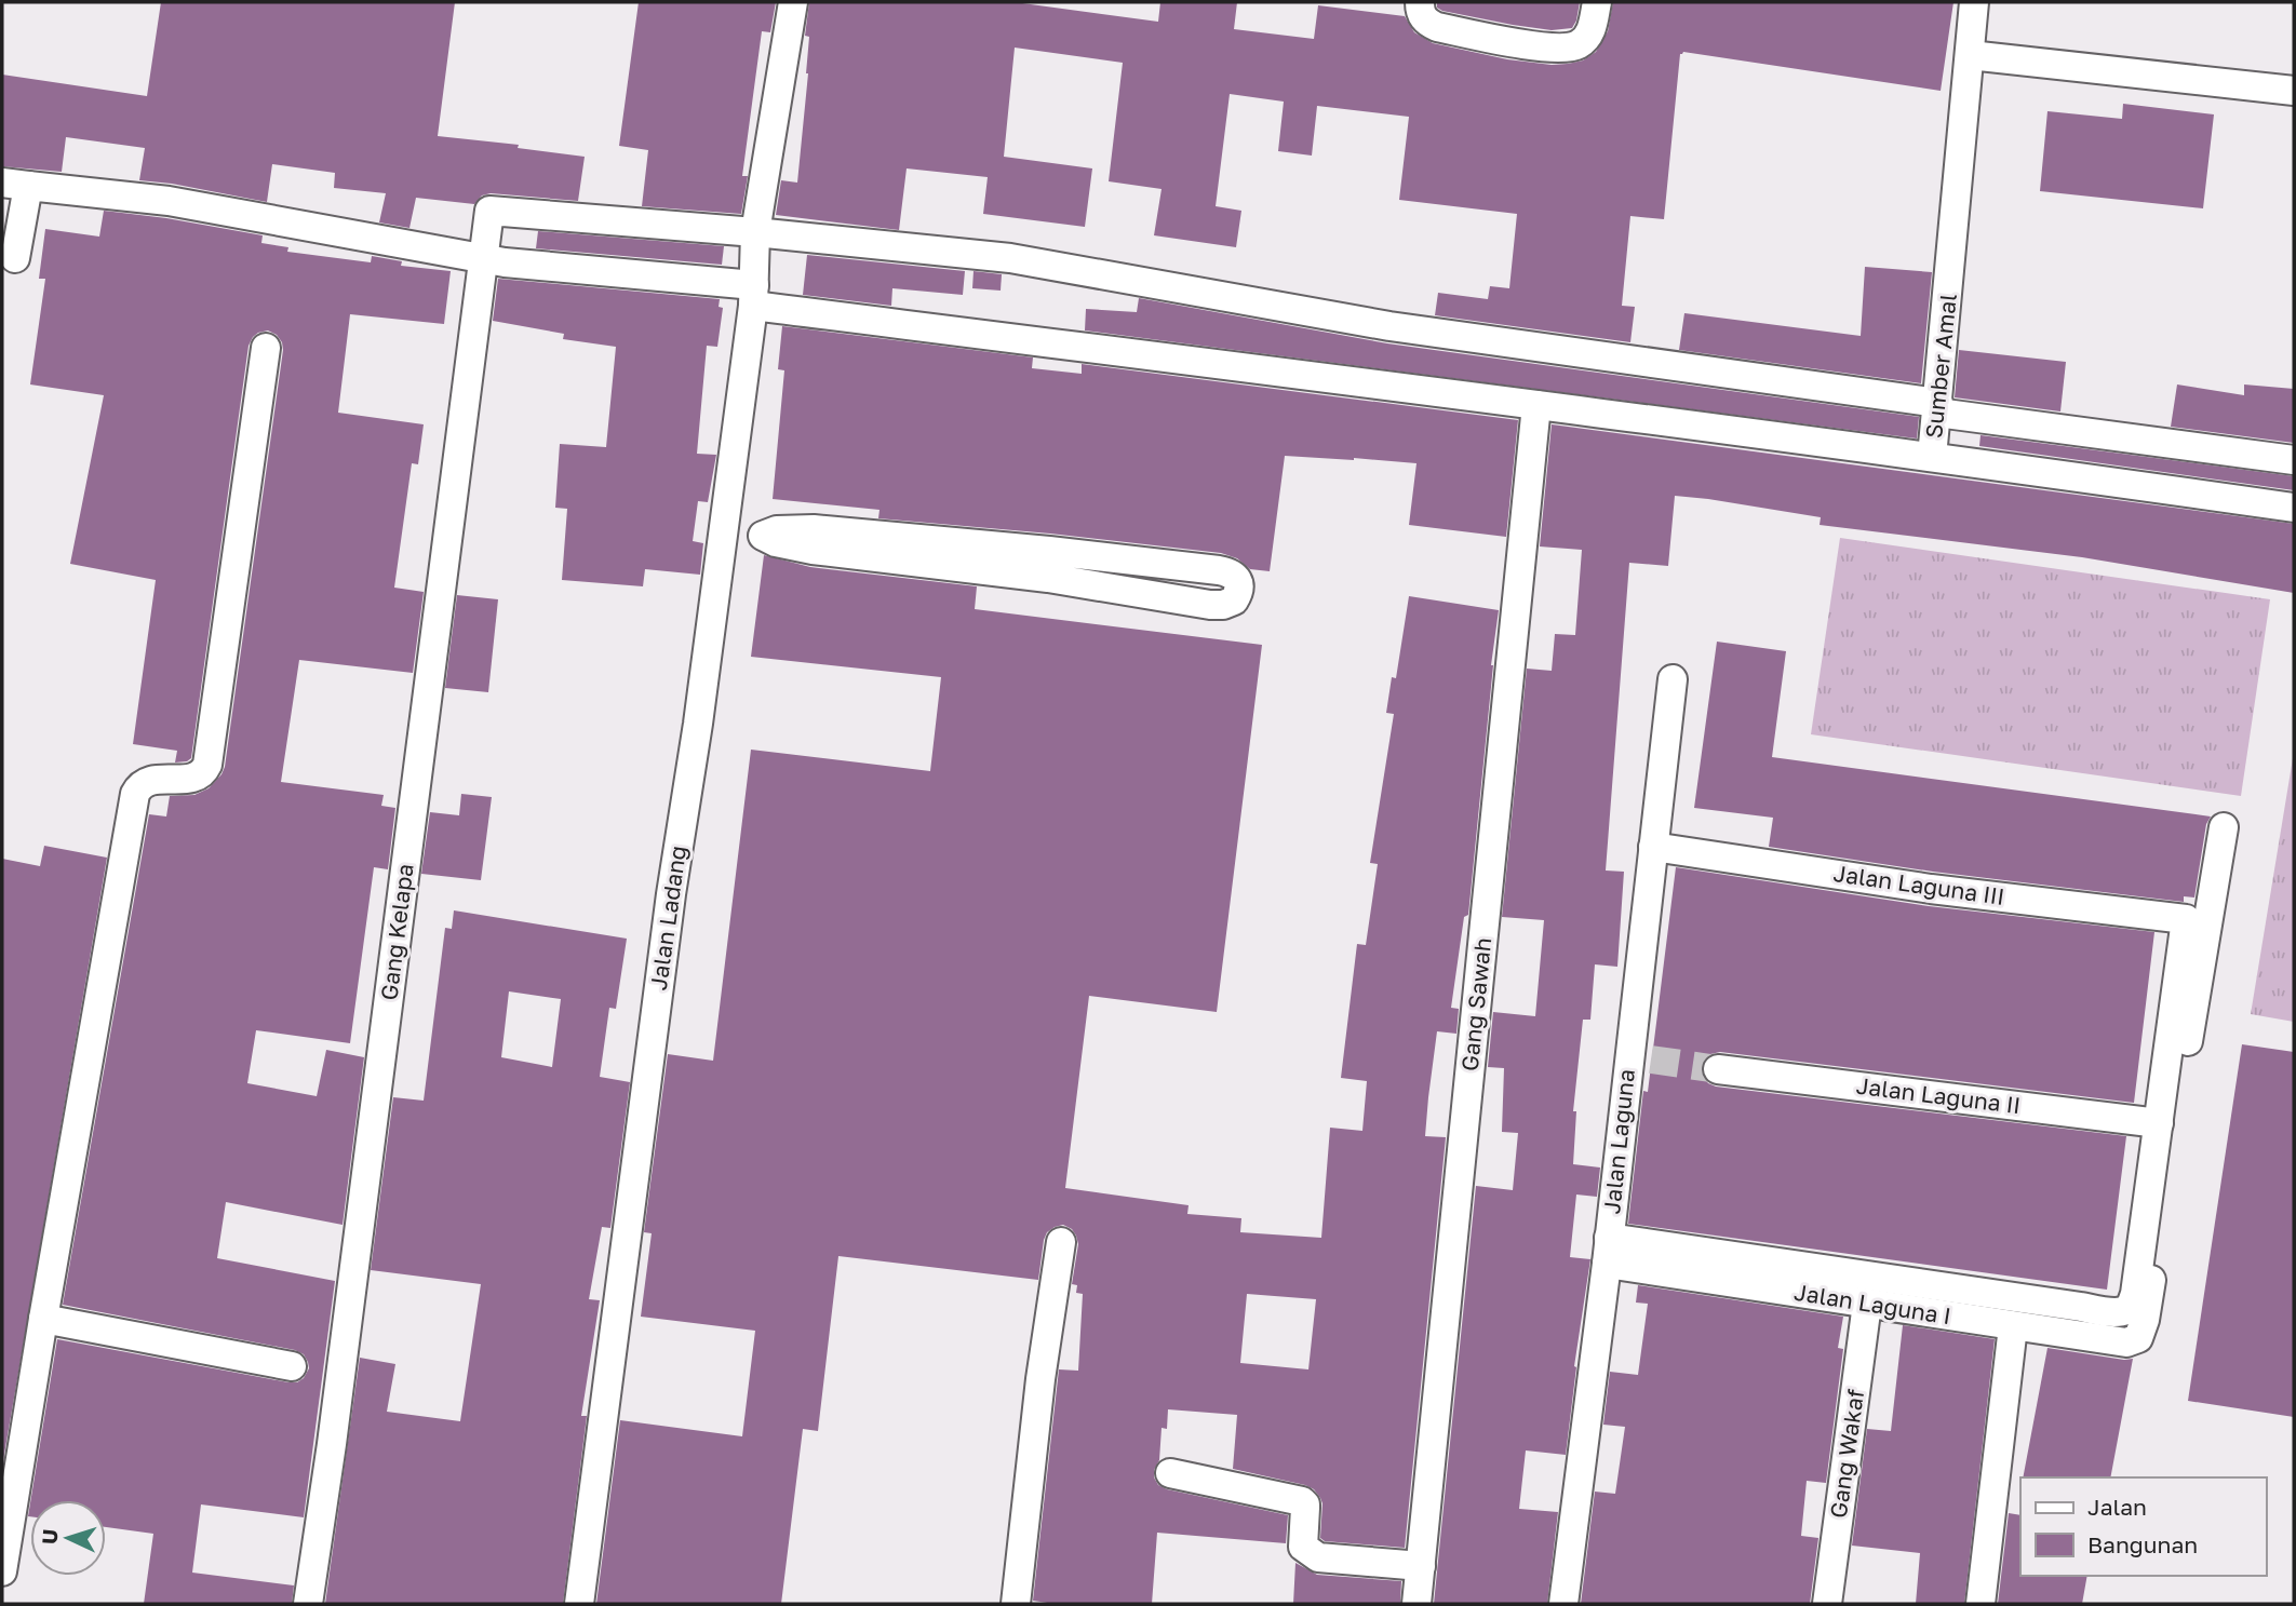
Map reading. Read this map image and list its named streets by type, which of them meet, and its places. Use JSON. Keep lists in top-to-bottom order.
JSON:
{
  "streets": {
    "street": [
      "Sumber Amal",
      "Jalan Laguna III",
      "Jalan Ladang",
      "Gang Kelapa",
      "Gang Sawah",
      "Jalan Laguna II",
      "Jalan Laguna",
      "Jalan Laguna I",
      "Gang Wakaf"
    ]
  },
  "crossings": [
    ["Jalan Laguna III", "Jalan Laguna II"],
    ["Jalan Laguna III", "Jalan Laguna"],
    ["Jalan Ladang", "Gang Kelapa"],
    ["Jalan Laguna", "Jalan Laguna I"],
    ["Jalan Laguna I", "Gang Wakaf"]
  ],
  "legend": ["Jalan", "Bangunan"],
  "north": "left"
}
